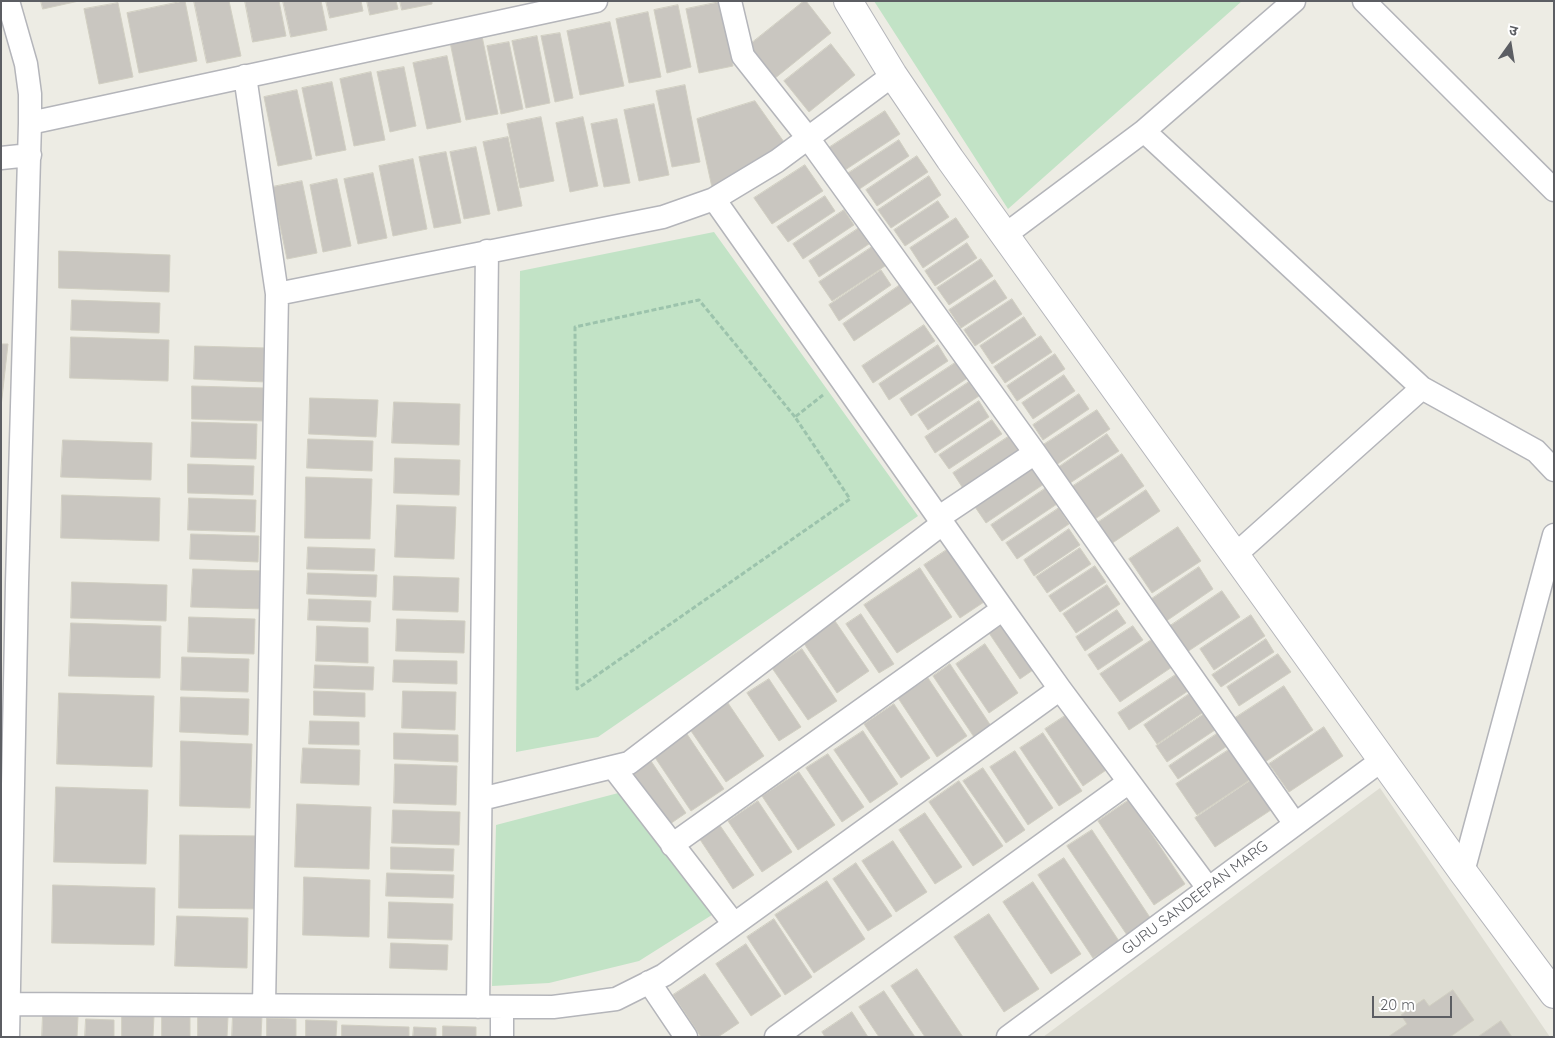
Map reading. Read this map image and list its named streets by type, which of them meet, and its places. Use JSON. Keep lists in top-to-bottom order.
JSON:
{
  "streets": {
    "street": ["GURU SANDEEPAN MARG"]
  },
  "scale_bar": "20 m",
  "north": "top"
}
